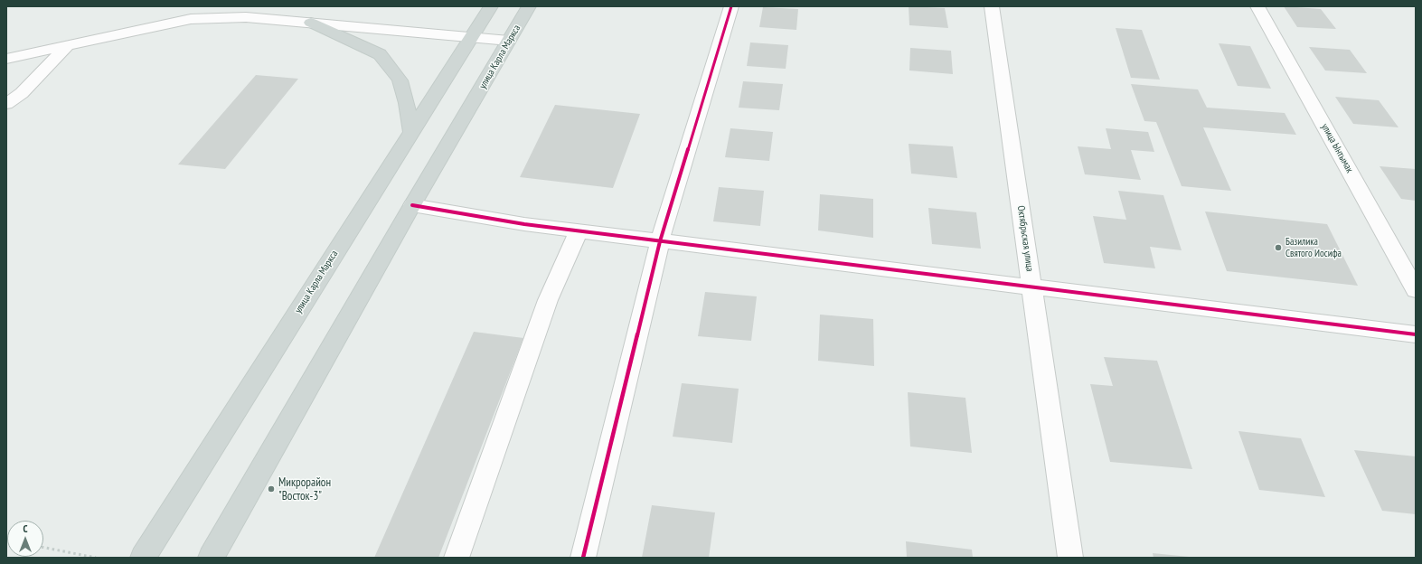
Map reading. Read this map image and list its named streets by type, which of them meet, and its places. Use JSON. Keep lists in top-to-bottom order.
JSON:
{
  "streets": {
    "main road": ["улица Карла Маркса"],
    "street": ["улица Ынтымак", "Октябрьская улица"]
  },
  "places": ["Базилика Святого Иосифа", "Микрорайон \"Восток-3\""],
  "north": "top"
}
